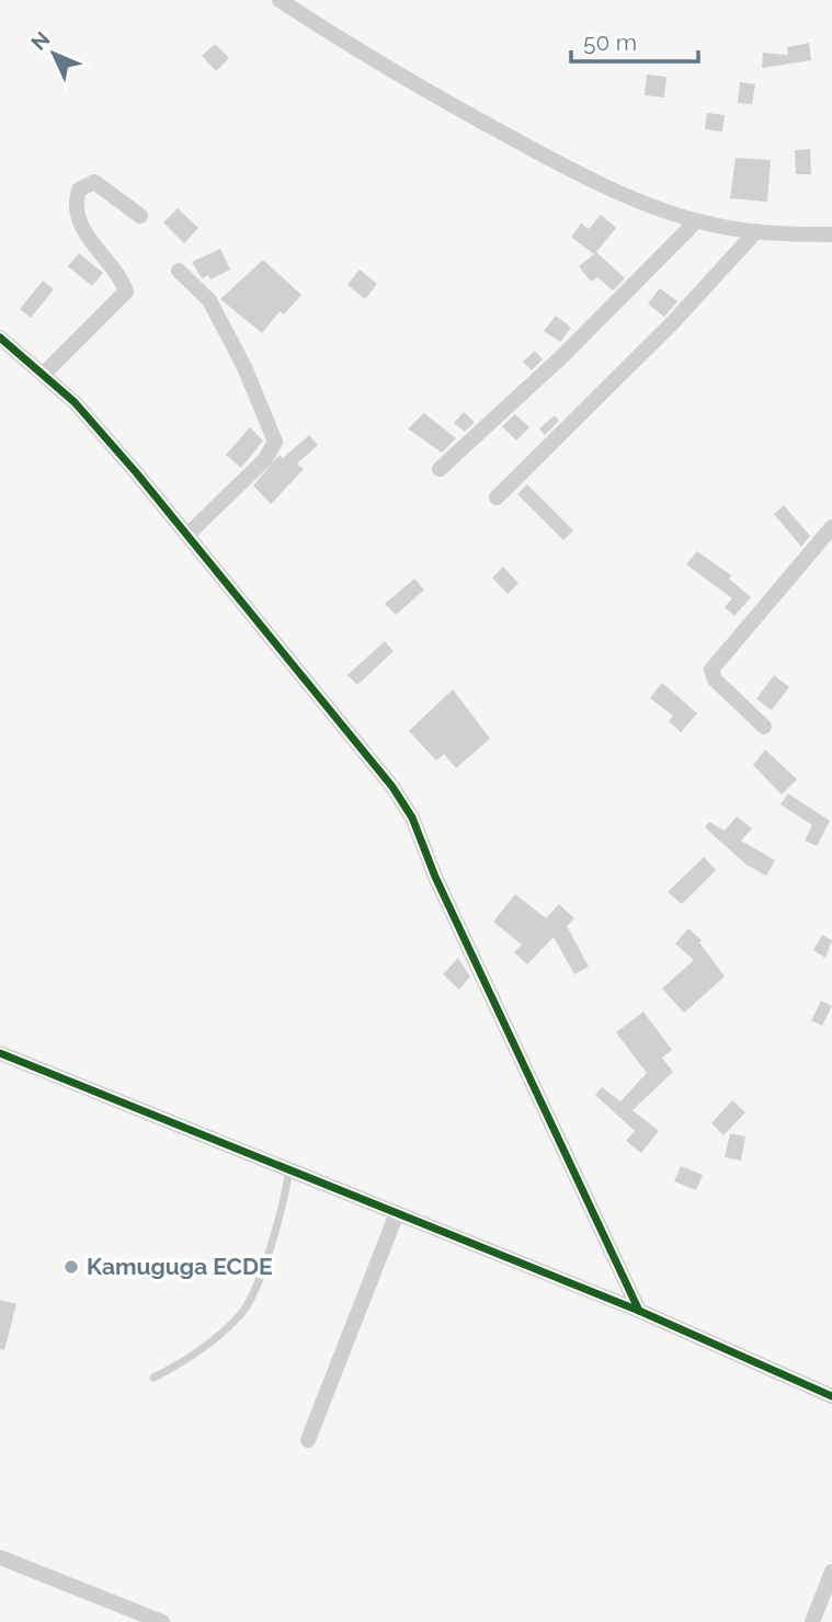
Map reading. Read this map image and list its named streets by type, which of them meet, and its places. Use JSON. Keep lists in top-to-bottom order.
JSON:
{
  "places": ["Kamuguga ECDE"],
  "scale_bar": "50 m",
  "north": "top left"
}
